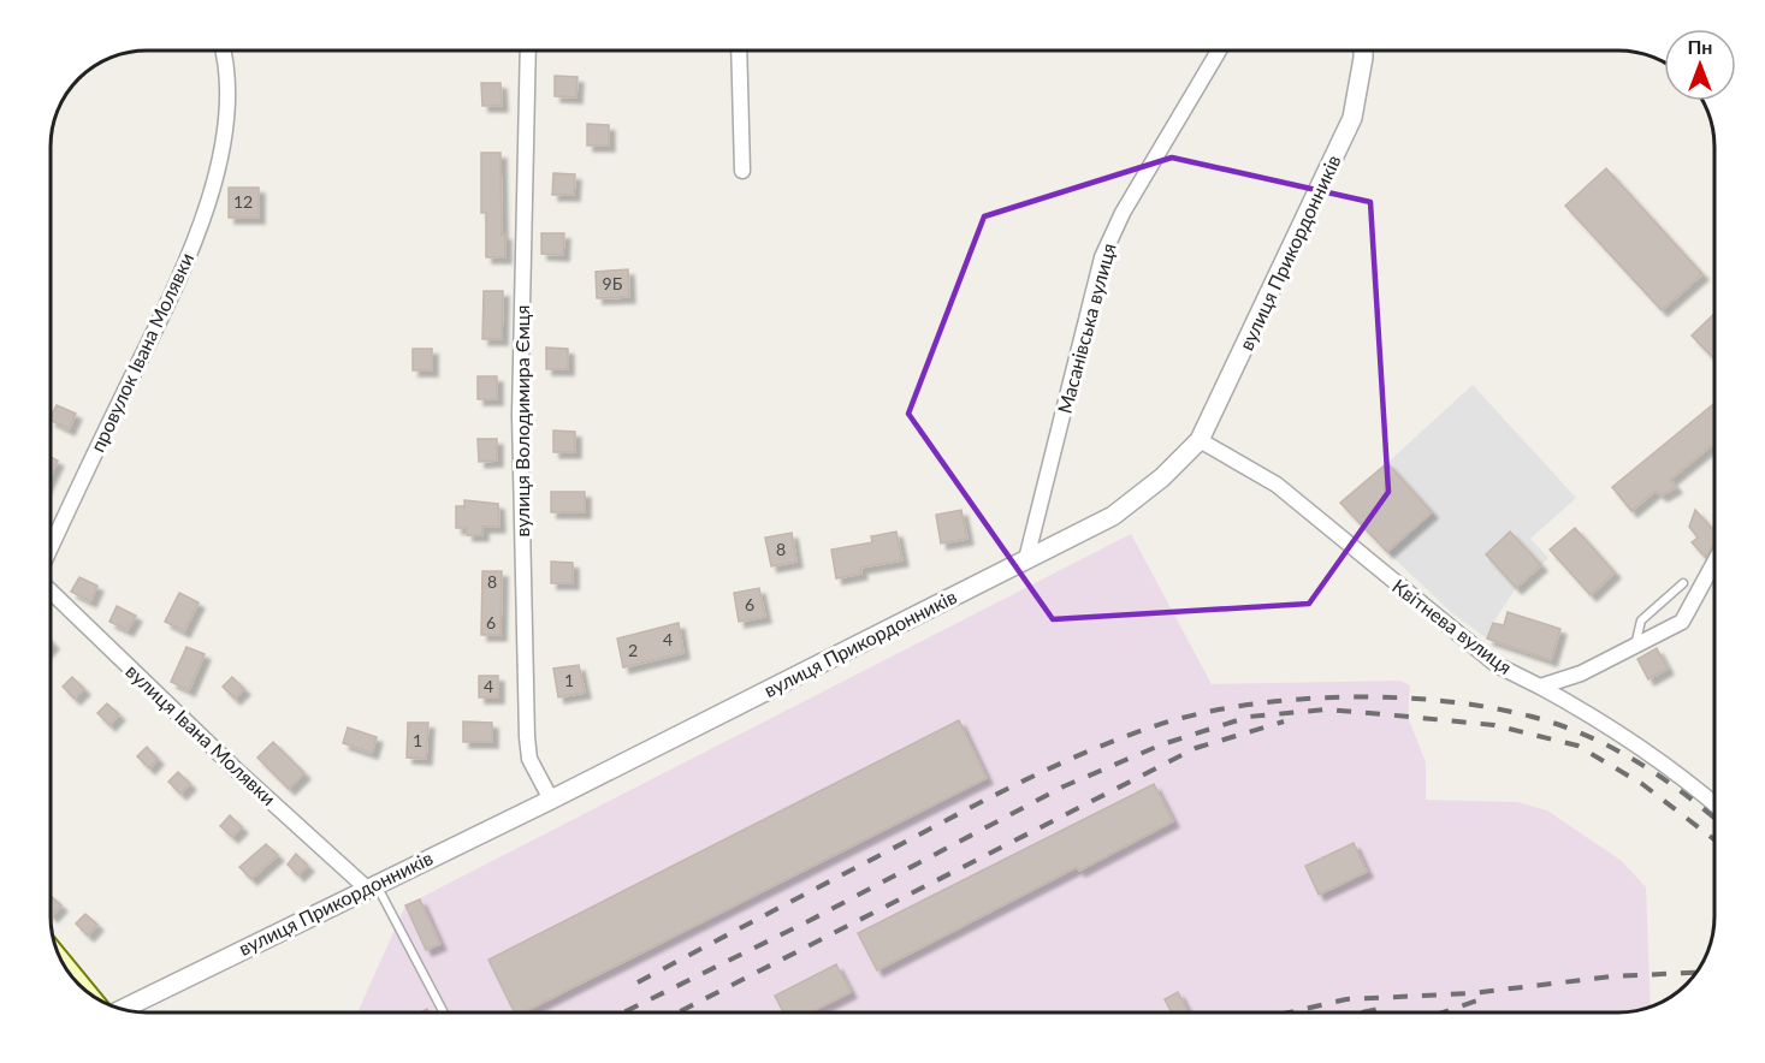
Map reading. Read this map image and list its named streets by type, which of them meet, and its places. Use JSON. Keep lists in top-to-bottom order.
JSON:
{
  "streets": {
    "street": [
      "вулиця Прикордонників",
      "Масанівська вулиця",
      "провулок Івана Молявки",
      "вулиця Володимира Ємця",
      "Квітнева вулиця",
      "вулиця Івана Молявки"
    ]
  },
  "crossings": [
    ["вулиця Прикордонників", "Масанівська вулиця"],
    ["вулиця Прикордонників", "вулиця Володимира Ємця"],
    ["вулиця Прикордонників", "Квітнева вулиця"],
    ["вулиця Прикордонників", "вулиця Івана Молявки"]
  ],
  "house_numbers": [
    "12",
    "9Б",
    "8",
    "8",
    "6",
    "6",
    "4",
    "2",
    "1",
    "4",
    "1"
  ],
  "north": "top"
}
